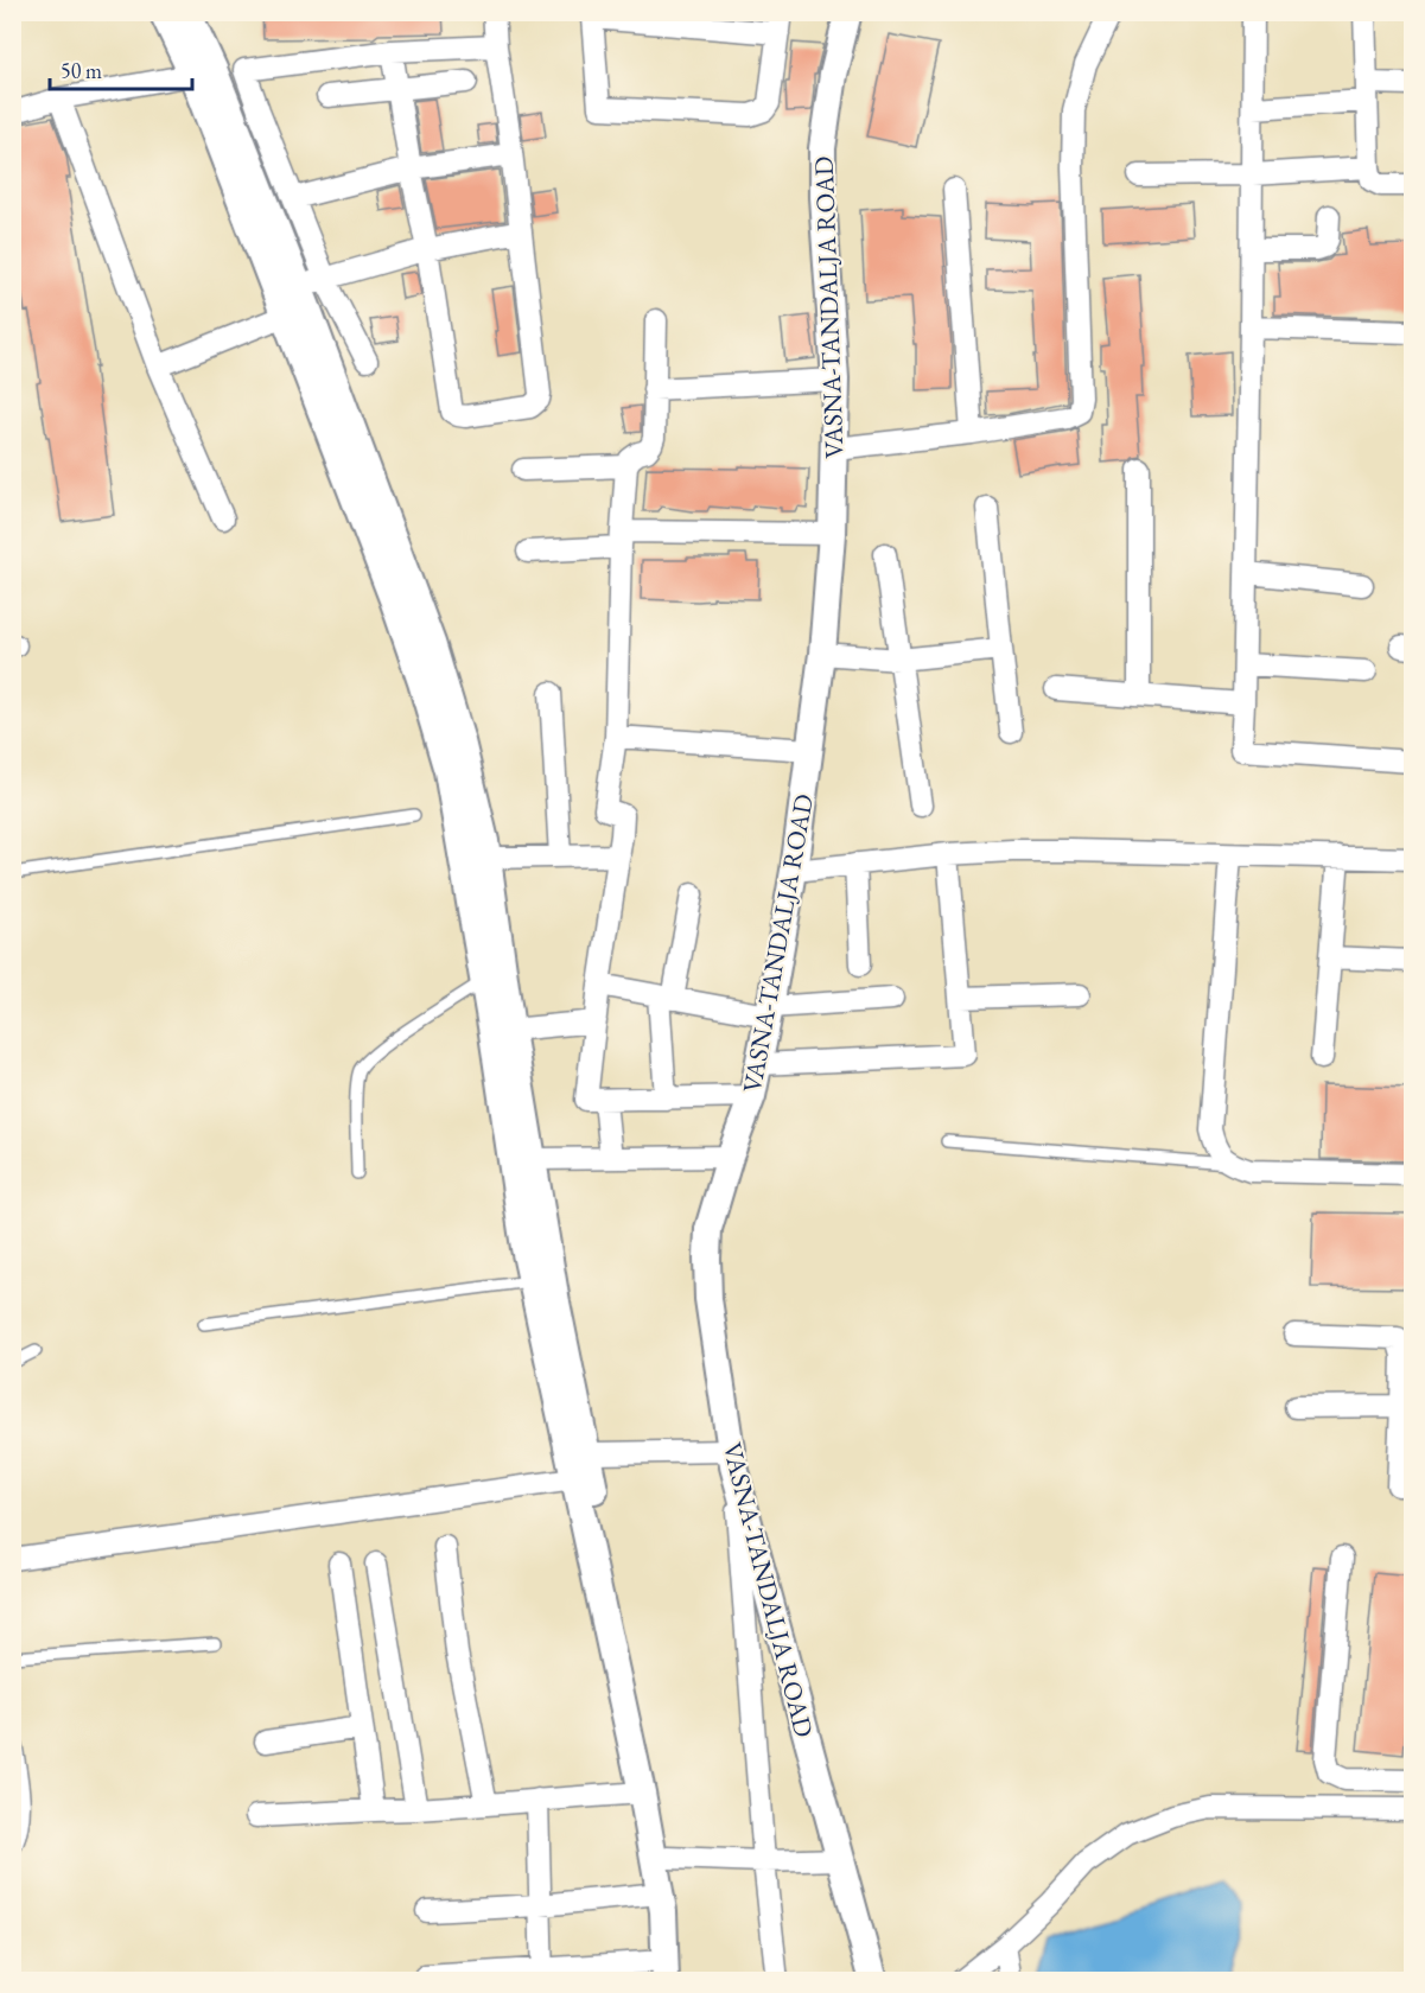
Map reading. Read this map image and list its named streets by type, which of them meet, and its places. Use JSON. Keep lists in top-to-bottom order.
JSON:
{
  "streets": {
    "street": ["VASNA-TANDALJA ROAD"]
  },
  "scale_bar": "50 m"
}
